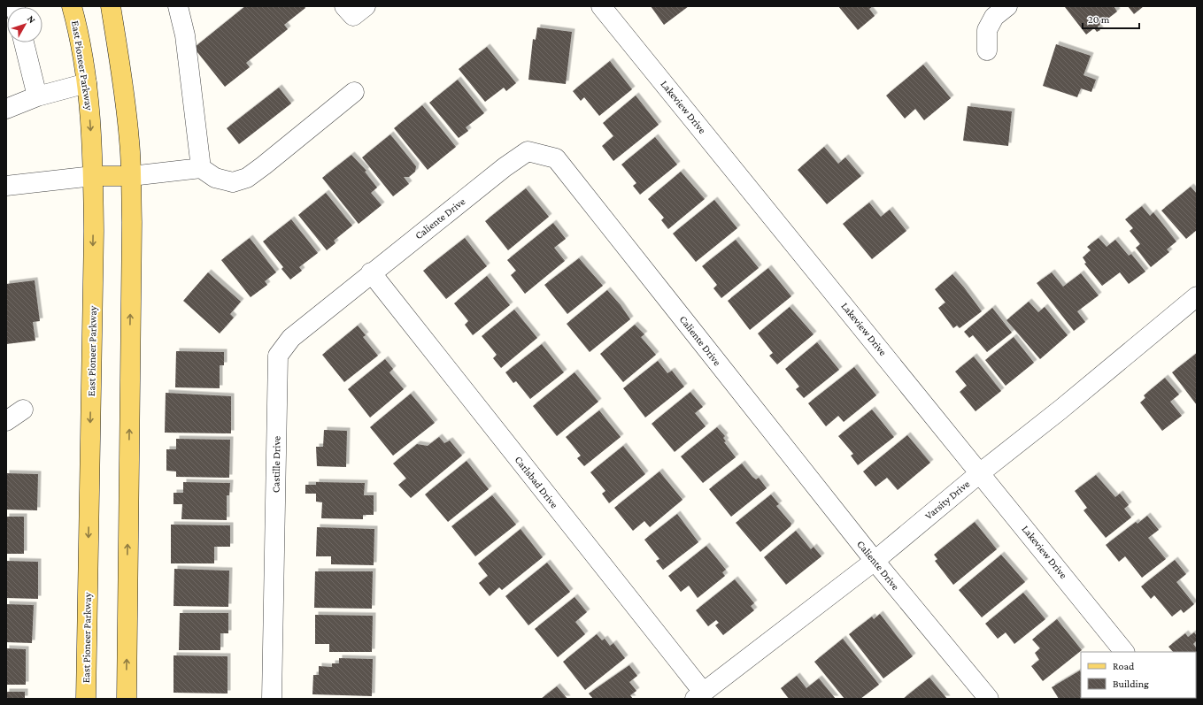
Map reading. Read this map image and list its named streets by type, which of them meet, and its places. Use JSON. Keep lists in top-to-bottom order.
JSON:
{
  "streets": {
    "main road": ["East Pioneer Parkway"],
    "street": [
      "Lakeview Drive",
      "Caliente Drive",
      "Castille Drive",
      "Carlsbad Drive",
      "Varsity Drive"
    ]
  },
  "crossings": [
    ["Lakeview Drive", "Varsity Drive"],
    ["Caliente Drive", "Castille Drive"],
    ["Caliente Drive", "Carlsbad Drive"],
    ["Caliente Drive", "Varsity Drive"],
    ["Castille Drive", "Carlsbad Drive"],
    ["Carlsbad Drive", "Varsity Drive"]
  ],
  "legend": ["Road", "Building"],
  "scale_bar": "20 m",
  "north": "top right"
}
